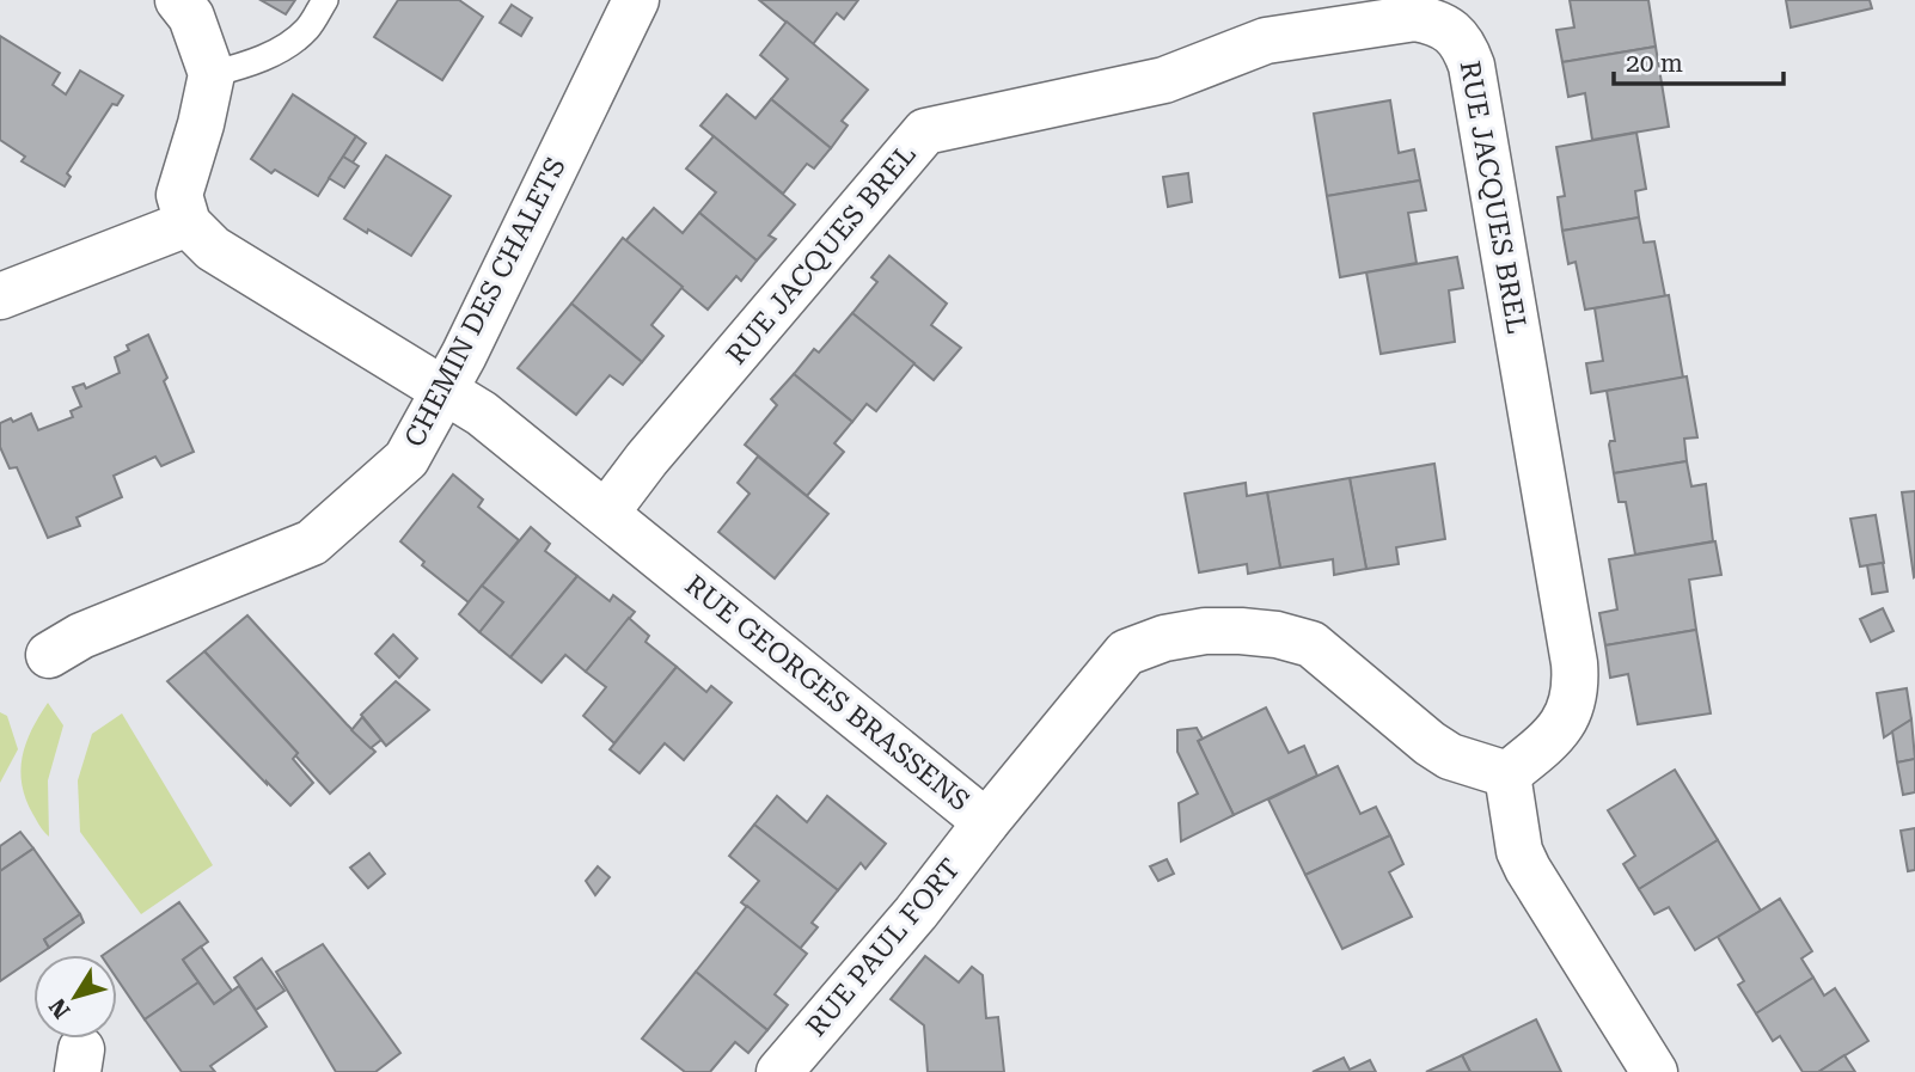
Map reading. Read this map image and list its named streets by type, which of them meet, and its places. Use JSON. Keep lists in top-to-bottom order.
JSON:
{
  "streets": {
    "street": [
      "RUE JACQUES BREL",
      "CHEMIN DES CHALETS",
      "RUE GEORGES BRASSENS",
      "RUE PAUL FORT"
    ]
  },
  "crossings": [
    ["RUE JACQUES BREL", "RUE GEORGES BRASSENS"],
    ["CHEMIN DES CHALETS", "RUE GEORGES BRASSENS"],
    ["RUE GEORGES BRASSENS", "RUE PAUL FORT"]
  ],
  "scale_bar": "20 m",
  "north": "bottom left"
}
